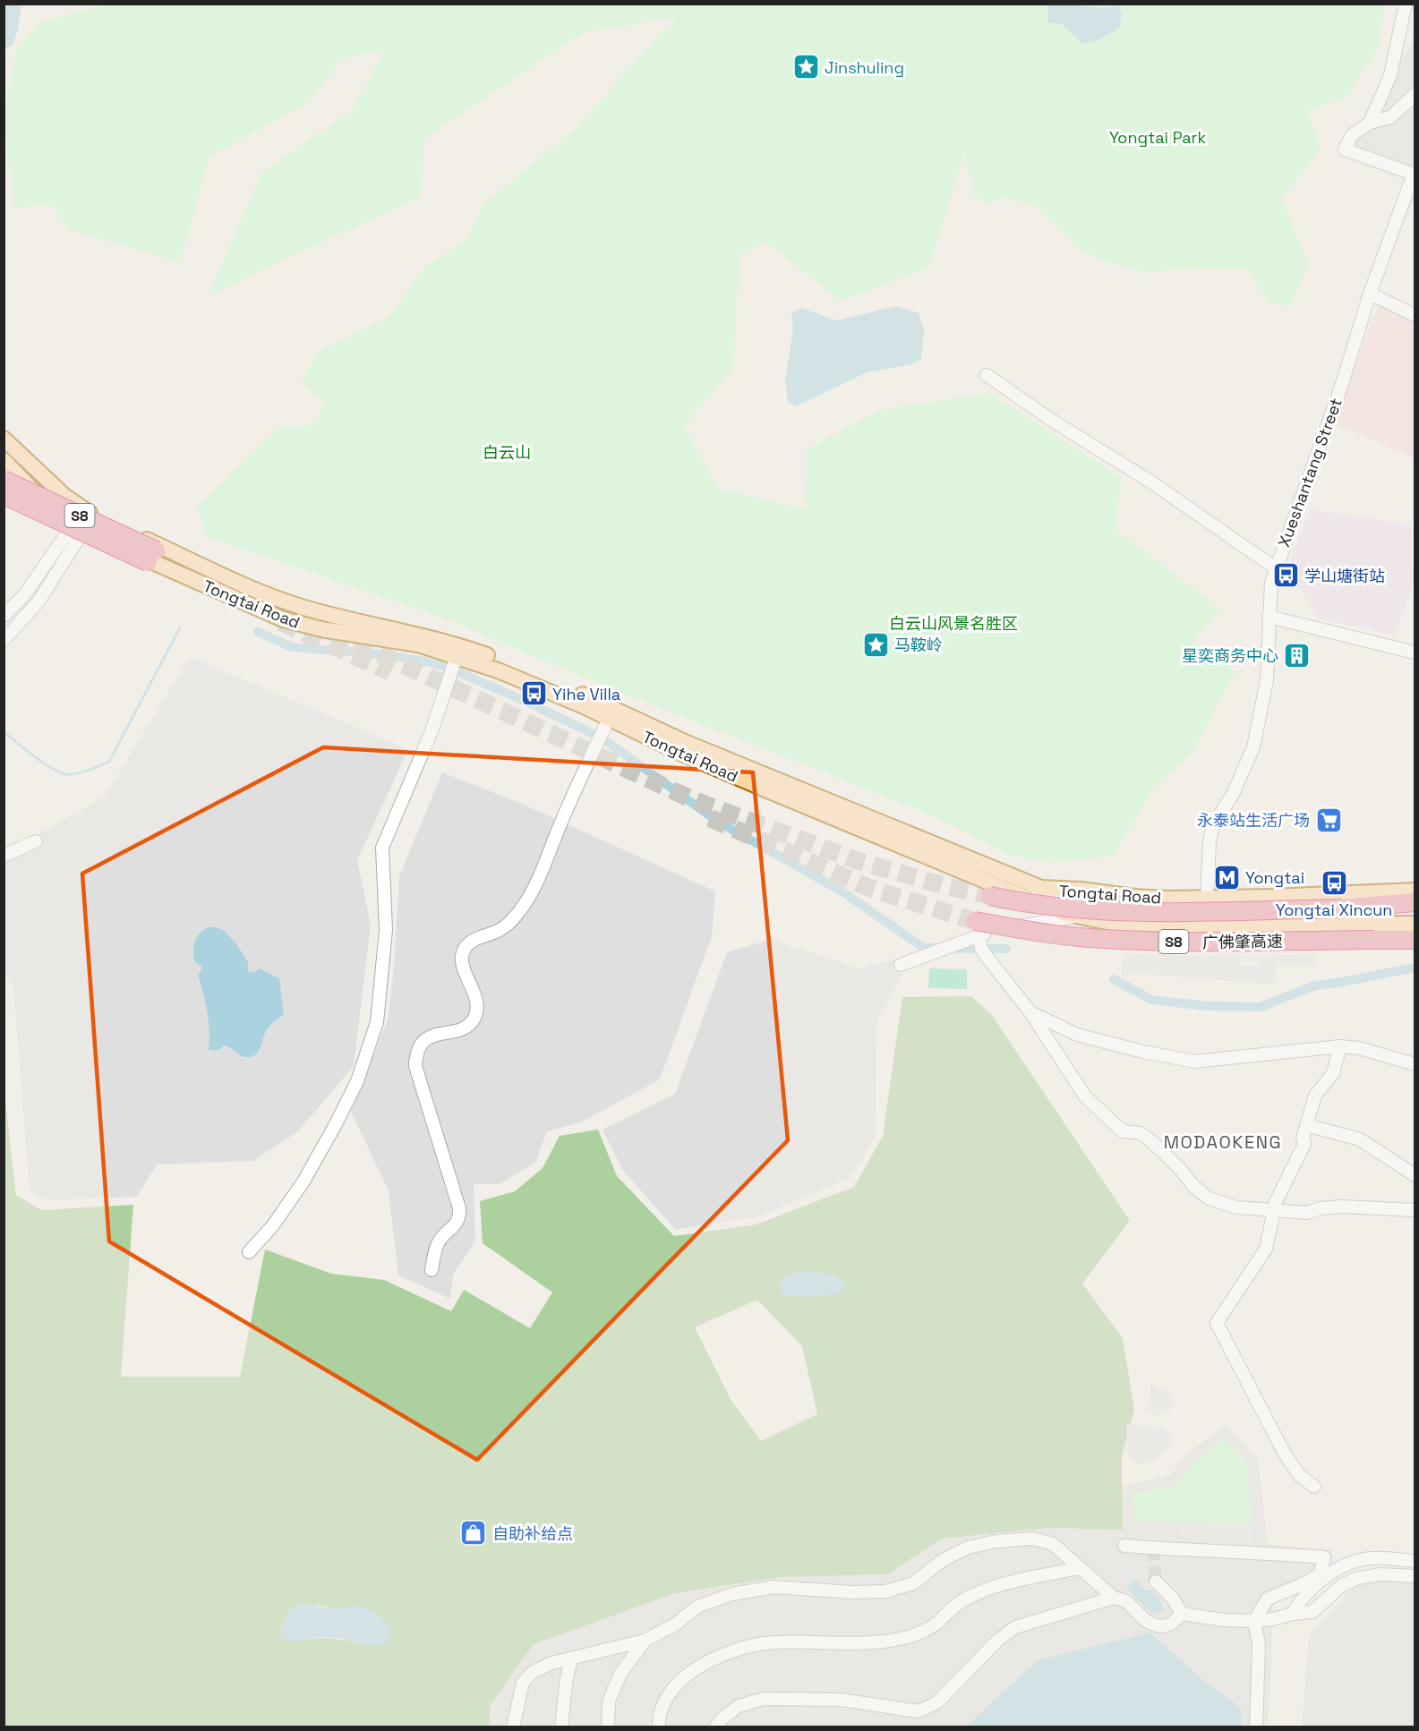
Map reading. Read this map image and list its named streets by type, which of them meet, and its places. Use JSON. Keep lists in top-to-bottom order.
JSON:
{
  "streets": {
    "highway": ["S8", "广佛肇高速"],
    "main road": ["Tongtai Road"],
    "street": ["Xueshantang Street"]
  },
  "crossings": [
    ["Xueshantang Street", "Tongtai Road"]
  ],
  "districts": ["MODAOKENG"],
  "parks": ["Yongtai Park", "白云山", "白云山风景名胜区"],
  "places": {
    "place": ["Jinshuling", "马鞍岭"],
    "bus stop": ["学山塘街站", "Yihe Villa", "Yongtai Xincun"],
    "building": ["星奕商务中心"],
    "supermarket": ["永泰站生活广场"],
    "metro station": ["Yongtai"],
    "shop": ["自助补给点"]
  }
}
